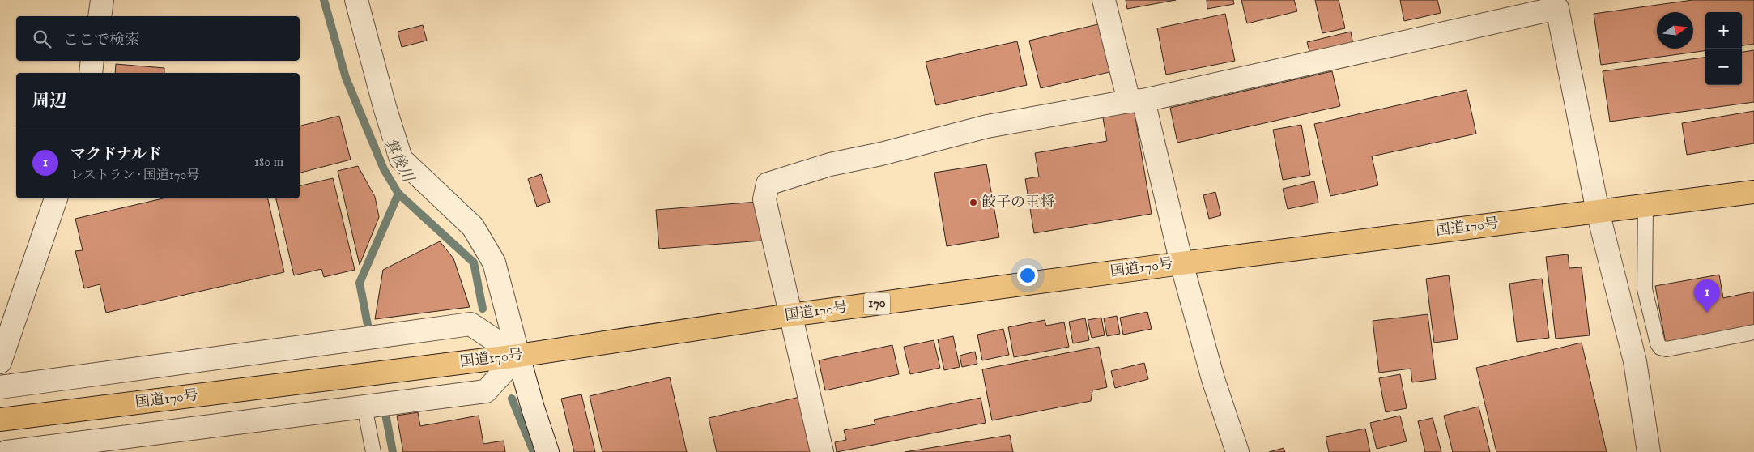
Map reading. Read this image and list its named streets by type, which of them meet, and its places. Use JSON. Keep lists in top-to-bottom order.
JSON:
{
  "streets": {
    "highway": ["国道170号", "170"]
  },
  "water": ["箕後川"],
  "places": ["餃子の王将"],
  "north": "right",
  "page": {
    "map_buttons": ["+", "−"],
    "search": "ここで検索",
    "heading": "周辺",
    "list": [
      {
        "mark": "1",
        "name": "マクドナルド",
        "note": "レストラン · 国道170号",
        "value": "180 m"
      }
    ],
    "pins": "1"
  }
}
